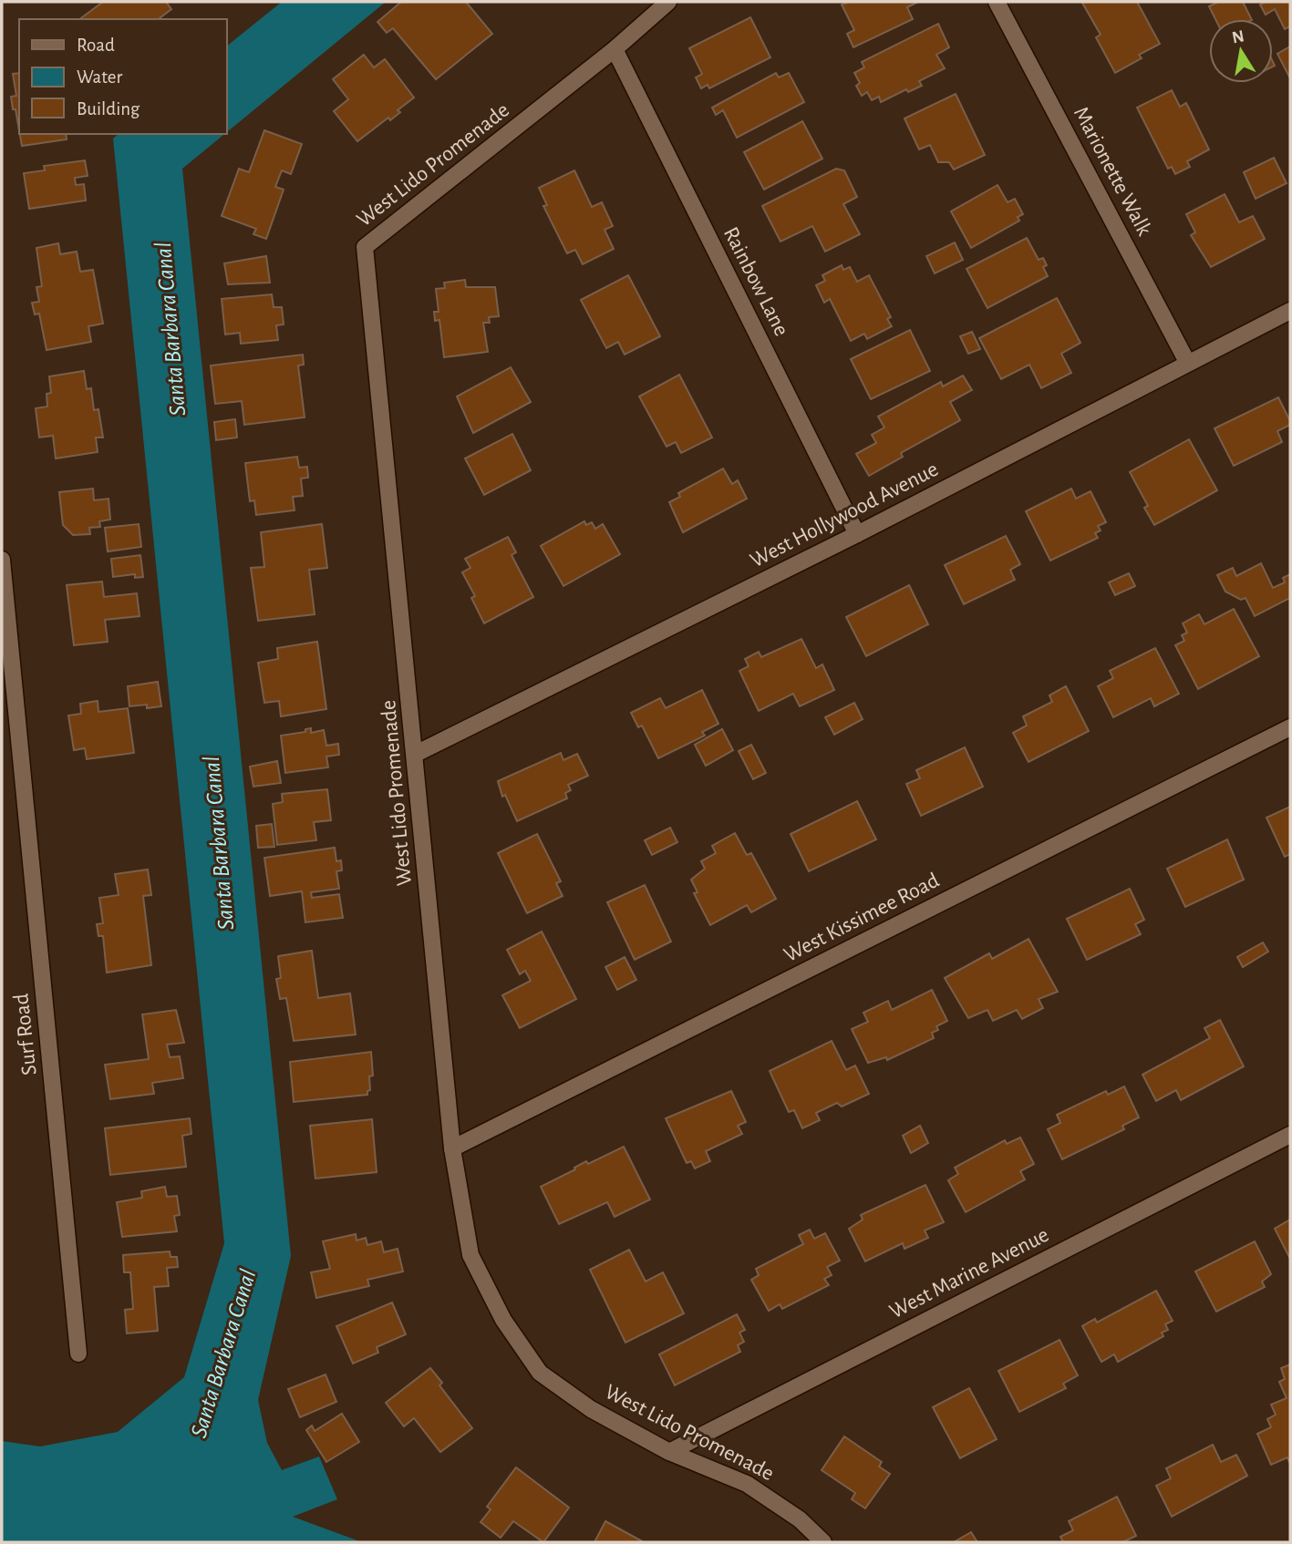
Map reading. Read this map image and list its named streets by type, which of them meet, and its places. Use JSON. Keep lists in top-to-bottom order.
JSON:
{
  "streets": {
    "street": [
      "West Lido Promenade",
      "Marionette Walk",
      "Rainbow Lane",
      "West Hollywood Avenue",
      "West Kissimee Road",
      "Surf Road",
      "West Marine Avenue"
    ]
  },
  "crossings": [
    ["West Lido Promenade", "Rainbow Lane"],
    ["West Lido Promenade", "West Hollywood Avenue"],
    ["West Lido Promenade", "West Kissimee Road"],
    ["West Lido Promenade", "West Marine Avenue"],
    ["Marionette Walk", "West Hollywood Avenue"],
    ["Rainbow Lane", "West Hollywood Avenue"]
  ],
  "water": ["Santa Barbara Canal"],
  "legend": ["Road", "Water", "Building"],
  "north": "top"
}
